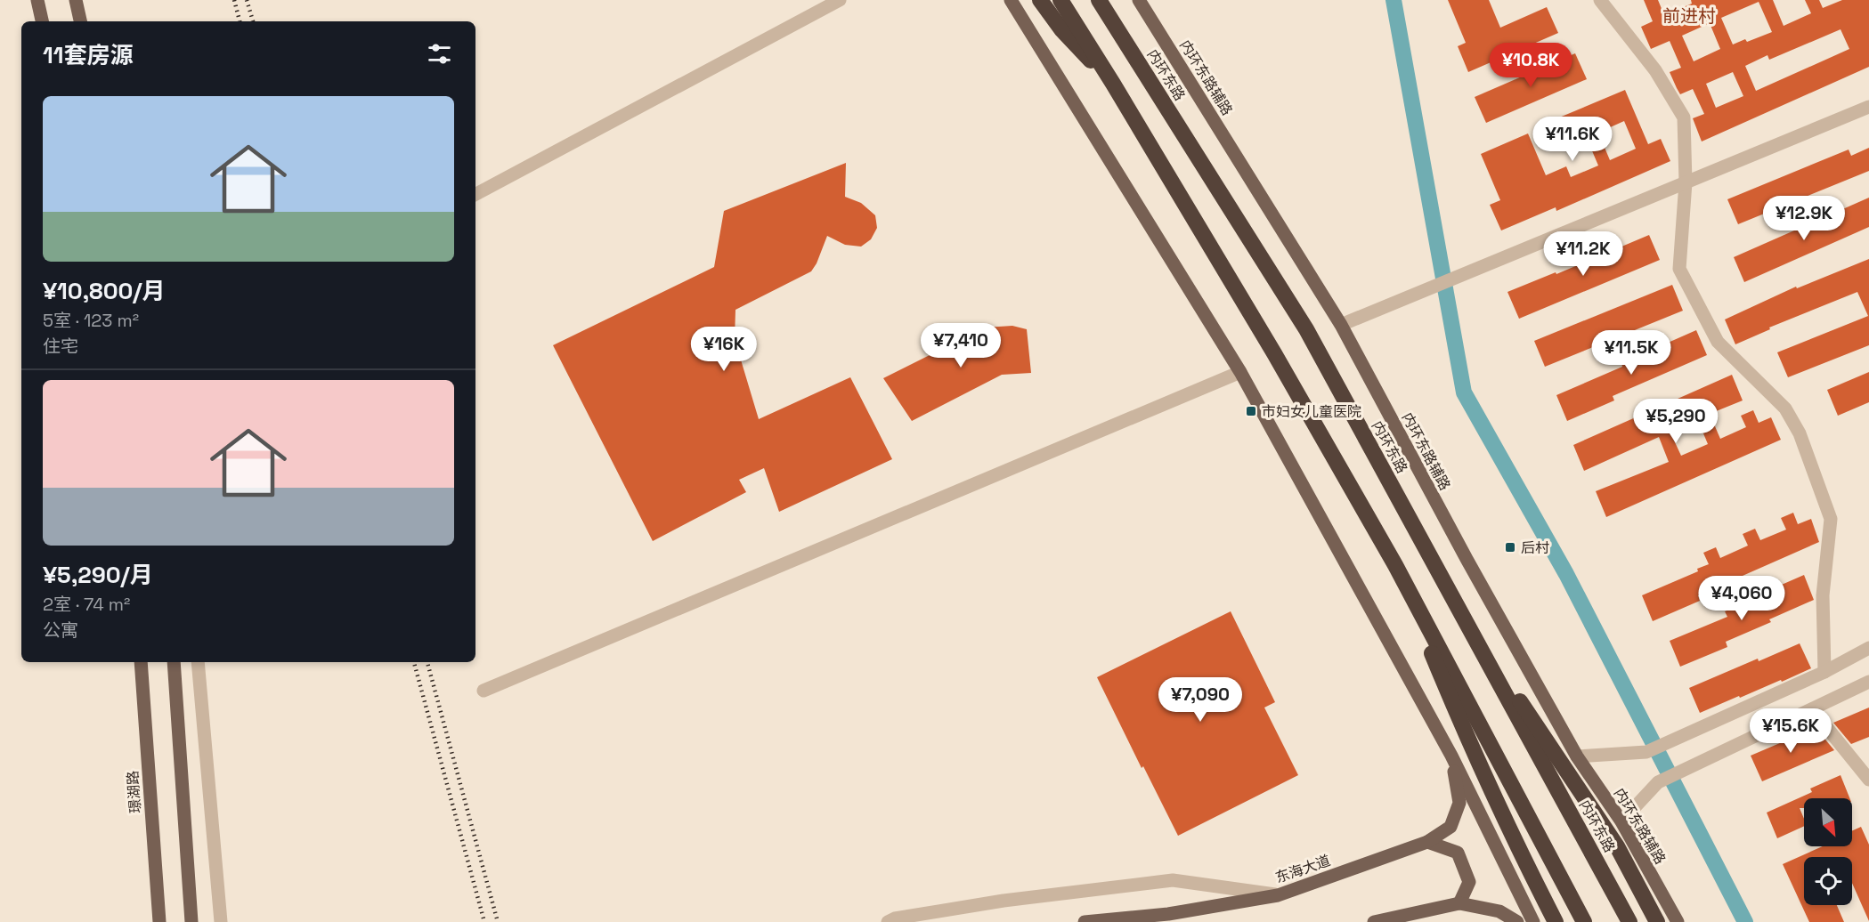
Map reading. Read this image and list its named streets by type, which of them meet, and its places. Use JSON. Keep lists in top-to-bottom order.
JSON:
{
  "streets": {
    "highway": ["内环东路"],
    "main road": ["内环东路辅路", "璟湖路", "东海大道"]
  },
  "districts": ["前进村"],
  "places": {
    "transit": ["市妇女儿童医院", "后村"]
  },
  "north": "bottom right",
  "page": {
    "heading": "11套房源",
    "price": [
      "¥10.8K",
      "¥11.6K",
      "¥12.9K",
      "¥11.2K",
      "¥7,410",
      "¥16K",
      "¥11.5K",
      "¥5,290",
      "¥4,060",
      "¥7,090",
      "¥15.6K"
    ],
    "list": [
      {
        "name": "¥10,800/月",
        "note": "5室 · 123 m² · 住宅"
      },
      {
        "name": "¥5,290/月",
        "note": "2室 · 74 m² · 公寓"
      }
    ]
  }
}
